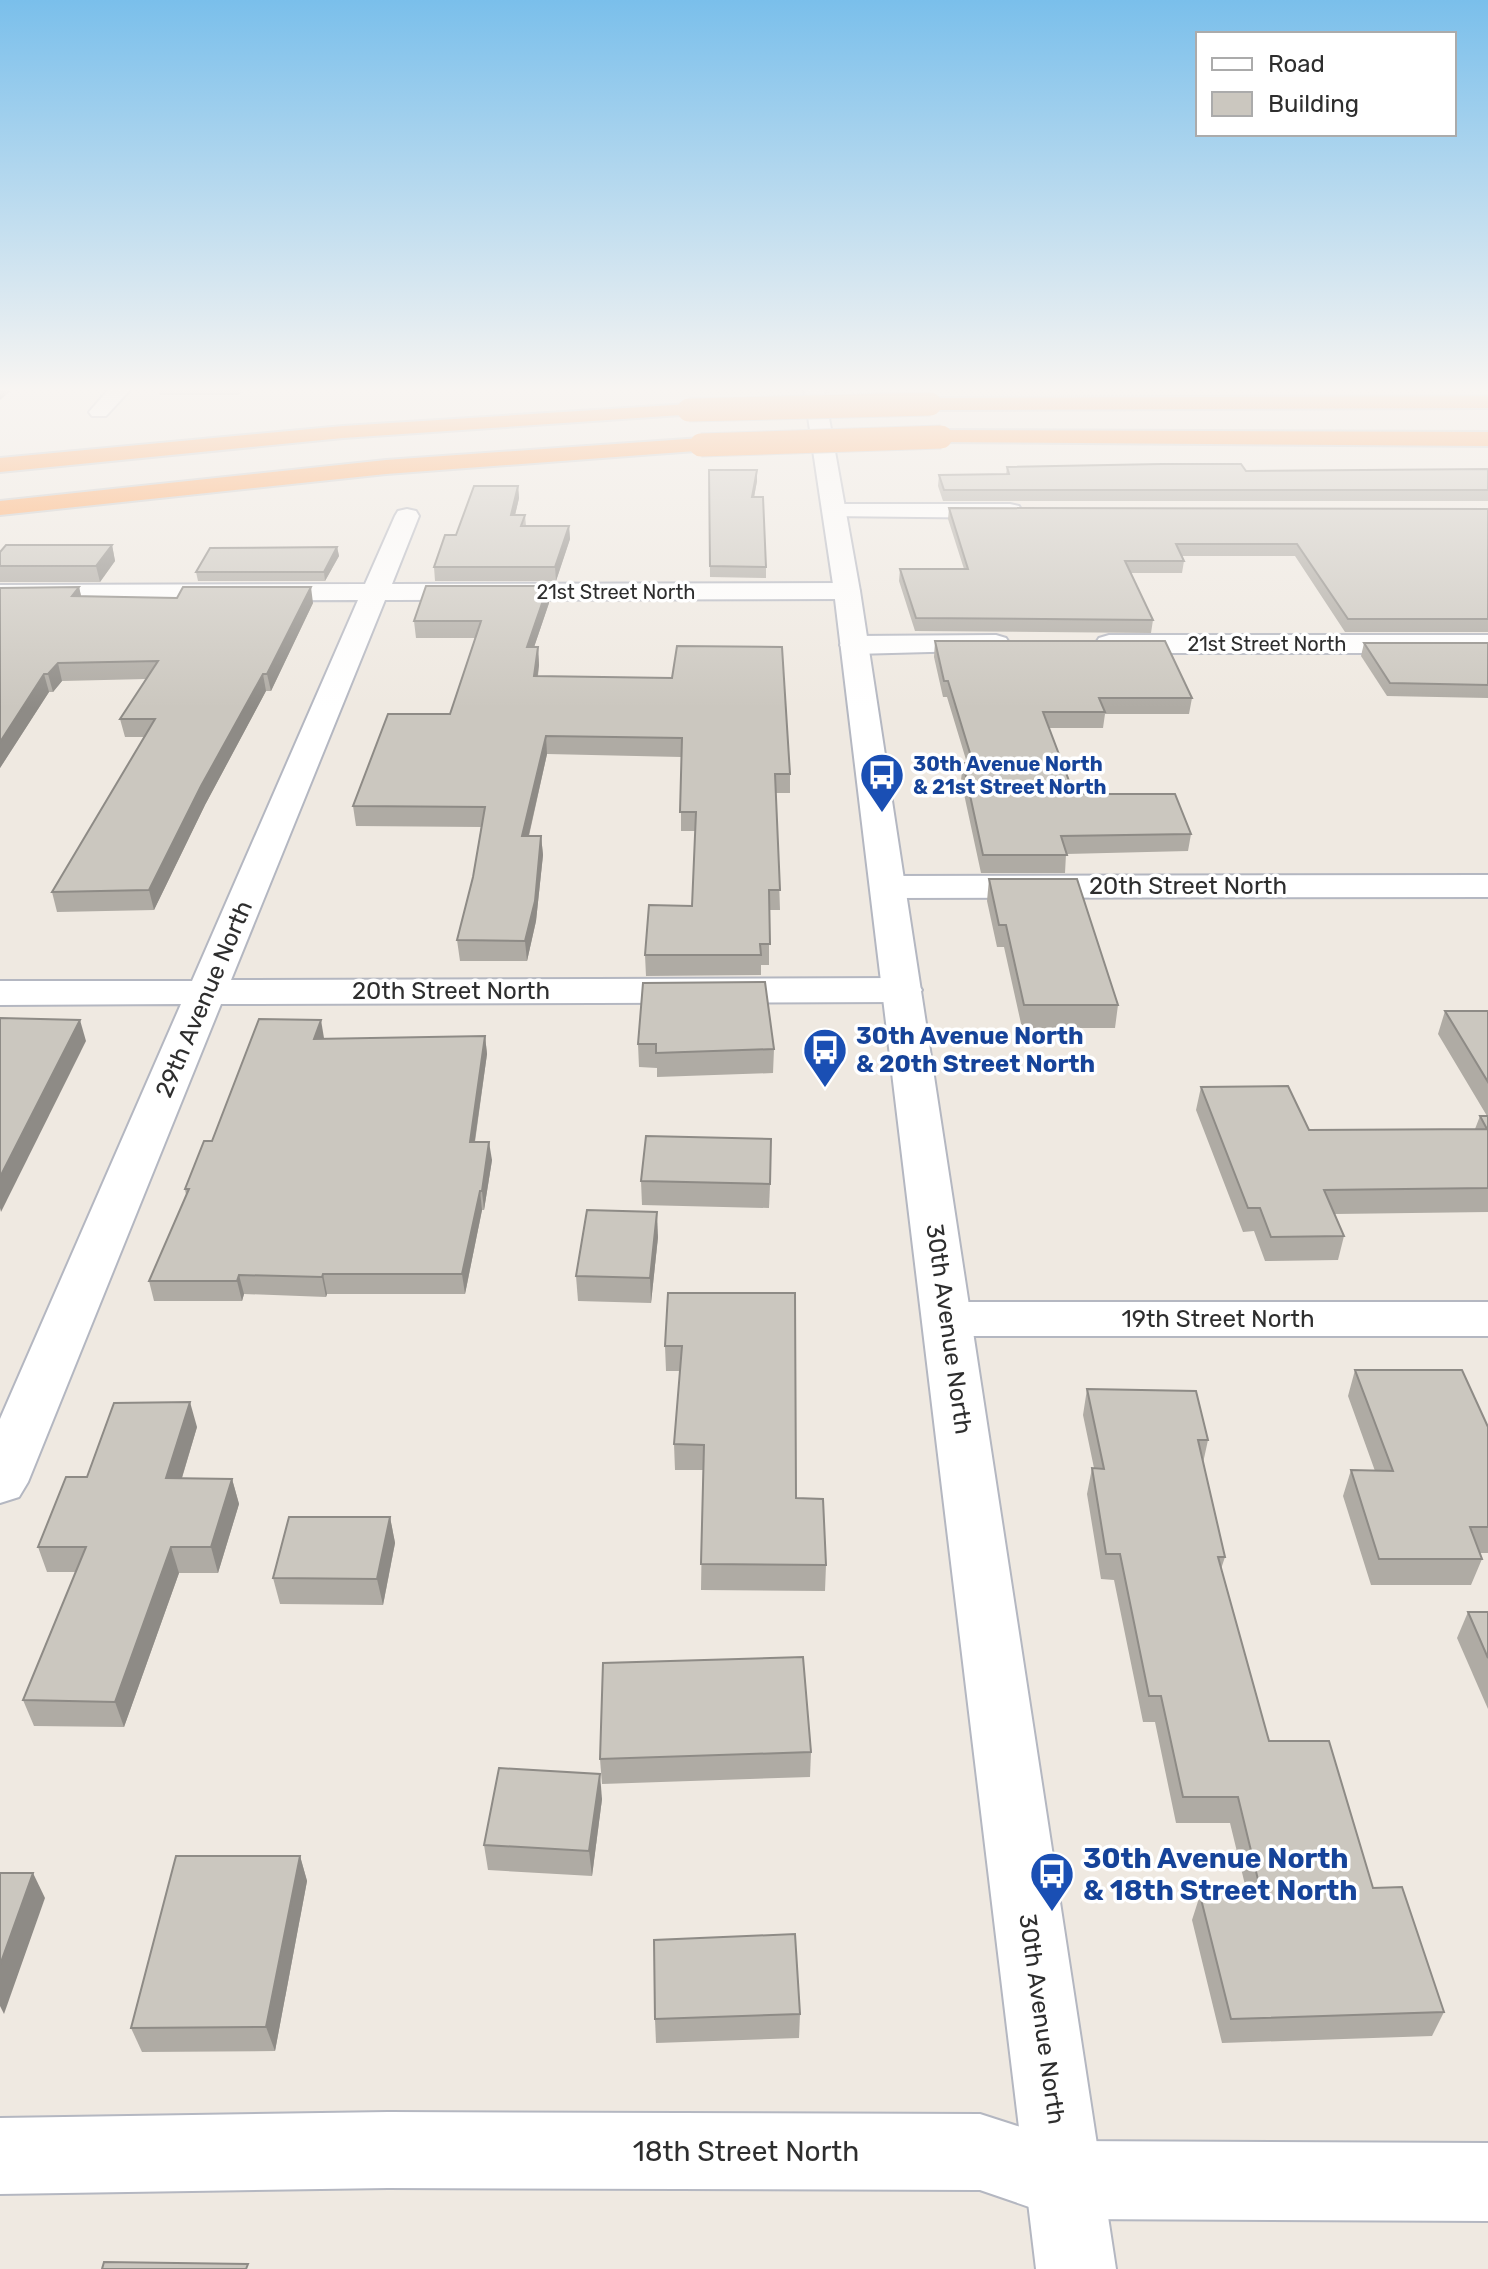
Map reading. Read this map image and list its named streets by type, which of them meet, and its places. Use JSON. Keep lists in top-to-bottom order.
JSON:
{
  "streets": {
    "street": [
      "21st Street North",
      "20th Street North",
      "29th Avenue North",
      "19th Street North",
      "30th Avenue North",
      "18th Street North"
    ]
  },
  "crossings": [
    ["21st Street North", "29th Avenue North"],
    ["21st Street North", "30th Avenue North"],
    ["20th Street North", "29th Avenue North"],
    ["20th Street North", "30th Avenue North"],
    ["19th Street North", "30th Avenue North"],
    ["30th Avenue North", "18th Street North"]
  ],
  "places": {
    "bus stop": ["30th Avenue North & 21st Street North", "30th Avenue North & 20th Street North", "30th Avenue North & 18th Street North"]
  },
  "legend": ["Road", "Building"]
}
